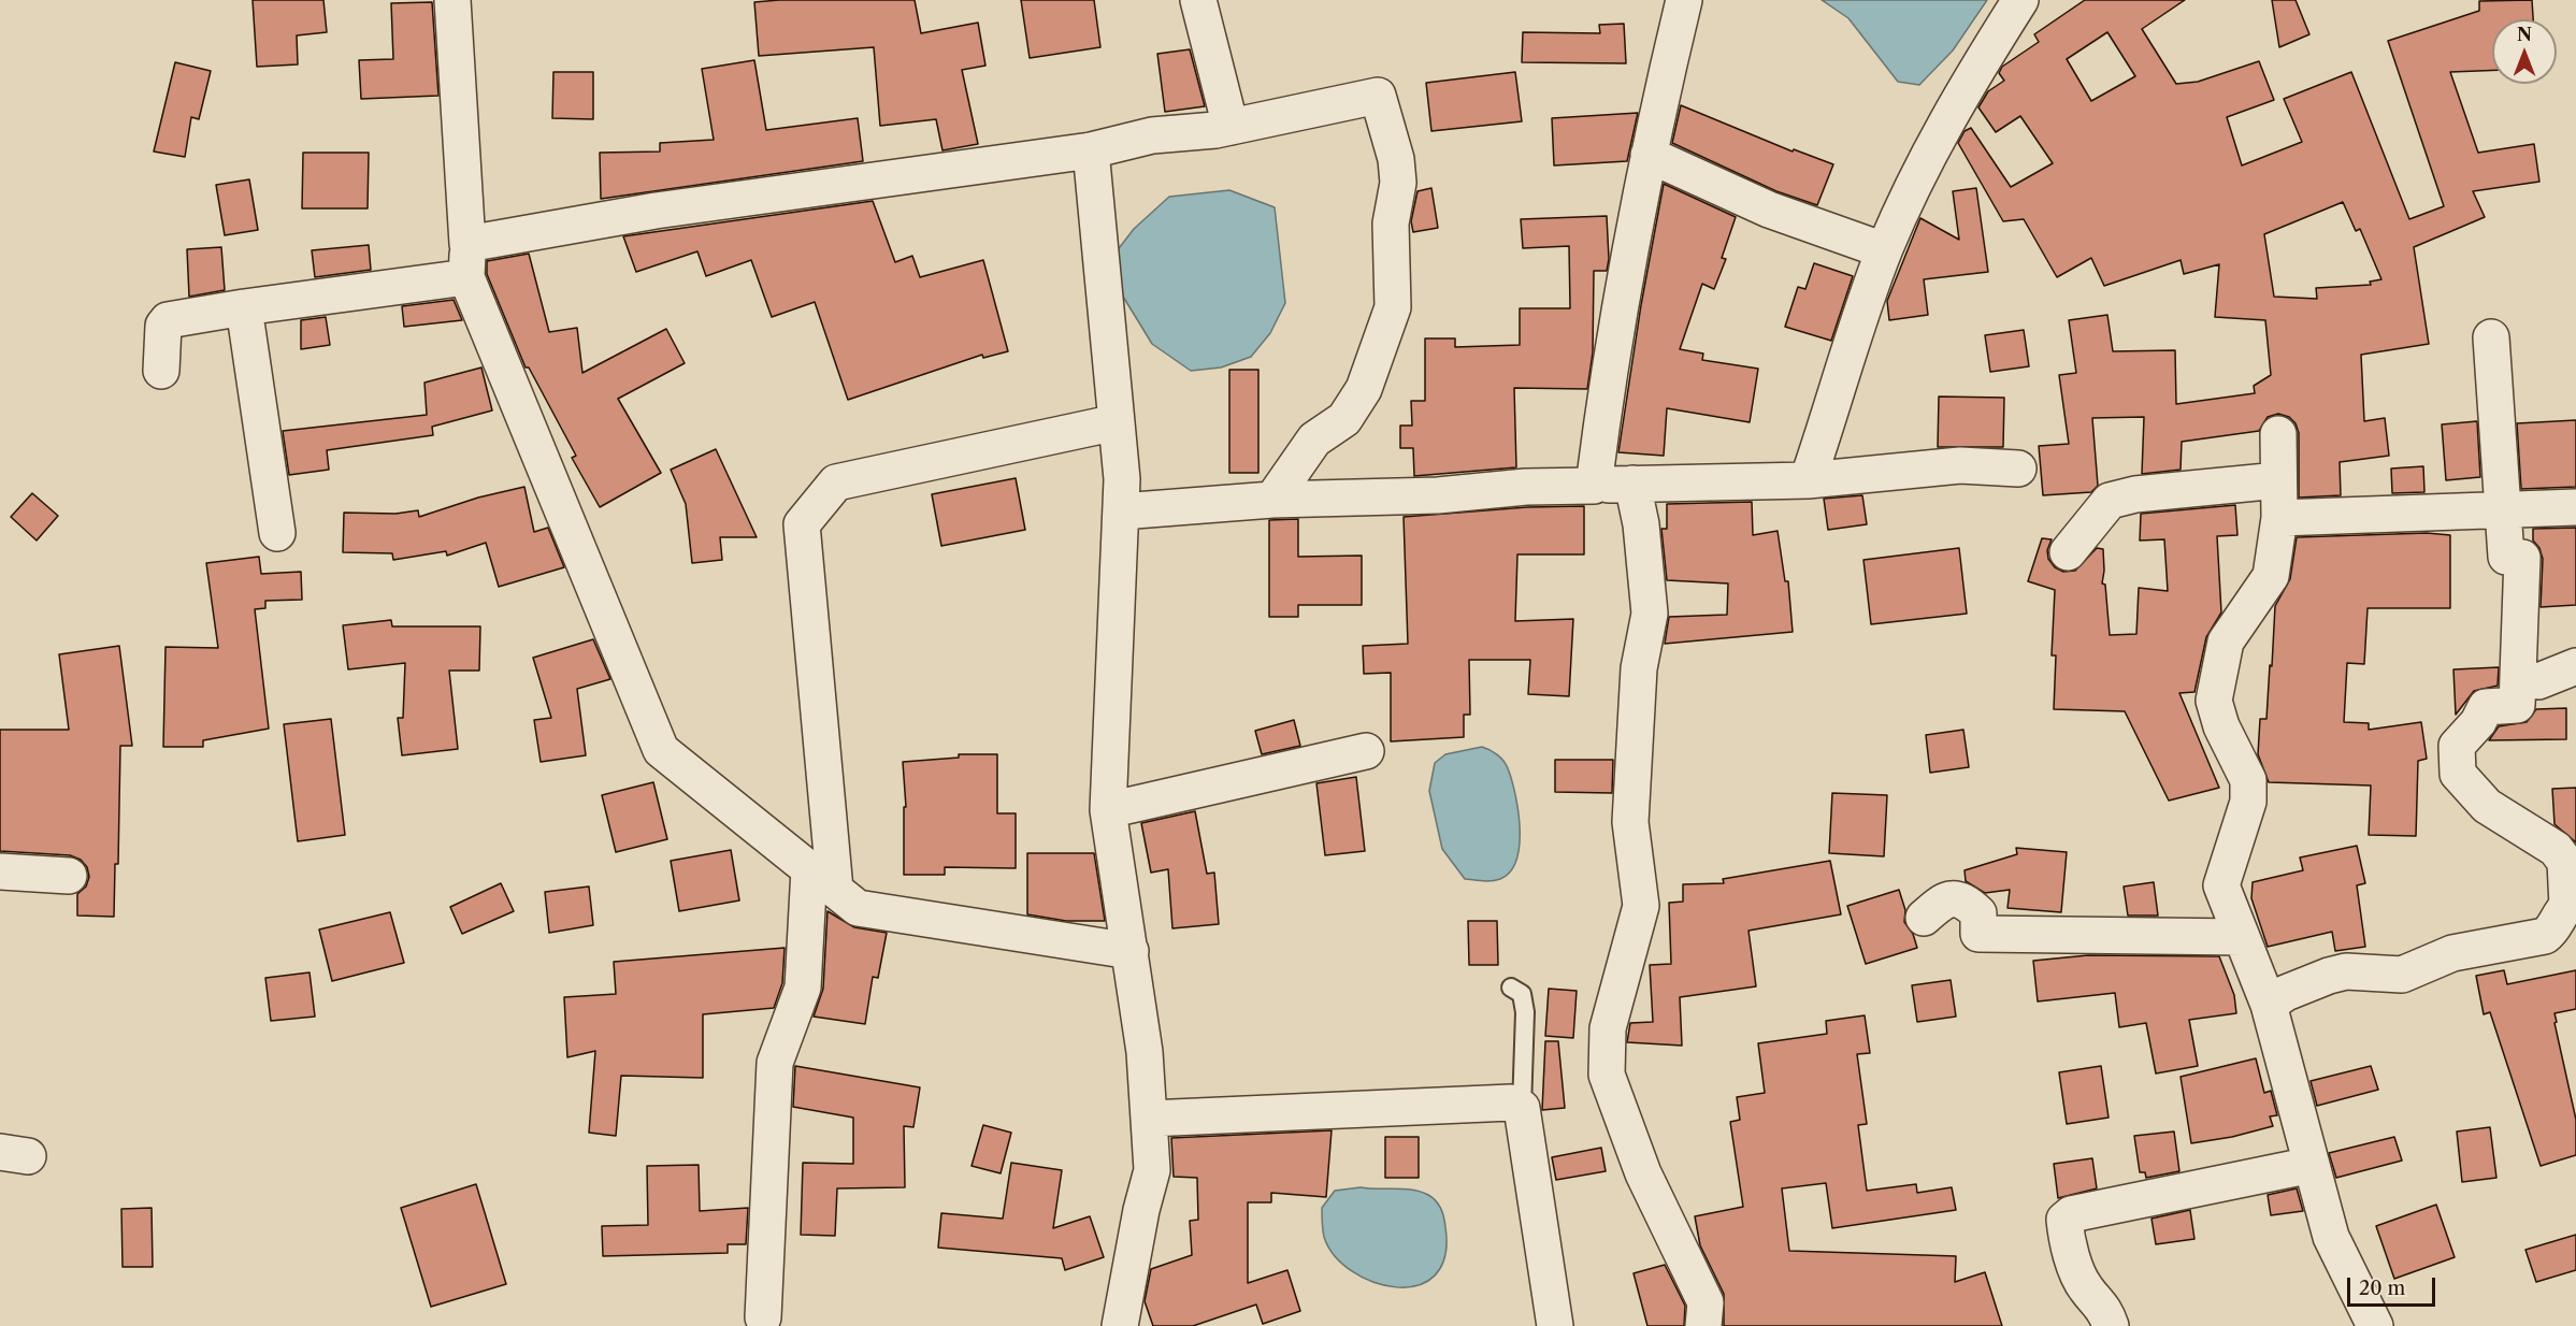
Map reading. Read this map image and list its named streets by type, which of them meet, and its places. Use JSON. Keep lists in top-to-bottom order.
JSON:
{
  "scale_bar": "20 m",
  "north": "top"
}
